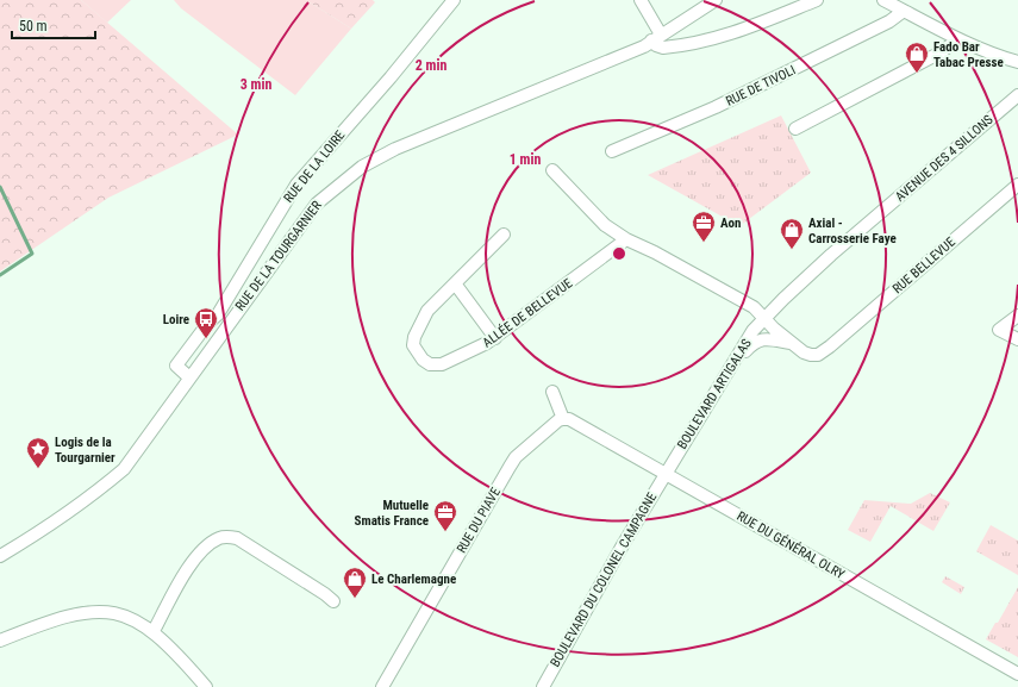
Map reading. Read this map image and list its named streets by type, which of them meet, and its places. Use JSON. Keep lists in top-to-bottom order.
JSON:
{
  "streets": {
    "street": [
      "RUE DE TIVOLI",
      "AVENUE DES 4 SILLONS",
      "RUE DE LA LOIRE",
      "RUE DE LA TOURGARNIER",
      "RUE BELLEVUE",
      "ALLÉE DE BELLEVUE",
      "BOULEVARD ARTIGALAS",
      "RUE DU PIAVE",
      "RUE DU GÉNÉRAL OLRY",
      "BOULEVARD DU COLONEL CAMPAGNE"
    ]
  },
  "crossings": [
    ["AVENUE DES 4 SILLONS", "BOULEVARD ARTIGALAS"],
    ["RUE DE LA LOIRE", "RUE DE LA TOURGARNIER"],
    ["BOULEVARD ARTIGALAS", "RUE DU GÉNÉRAL OLRY"],
    ["BOULEVARD ARTIGALAS", "BOULEVARD DU COLONEL CAMPAGNE"],
    ["RUE DU PIAVE", "RUE DU GÉNÉRAL OLRY"],
    ["RUE DU GÉNÉRAL OLRY", "BOULEVARD DU COLONEL CAMPAGNE"]
  ],
  "places": {
    "shop": ["Fado Bar Tabac Presse", "Axial - Carrosserie Faye", "Le Charlemagne"],
    "office": ["Aon", "Mutuelle Smatis France"],
    "bus stop": ["Loire"],
    "place": ["Logis de la Tourgarnier"]
  },
  "scale_bar": "50 m",
  "rings": ["2 min", "3 min", "1 min"]
}
